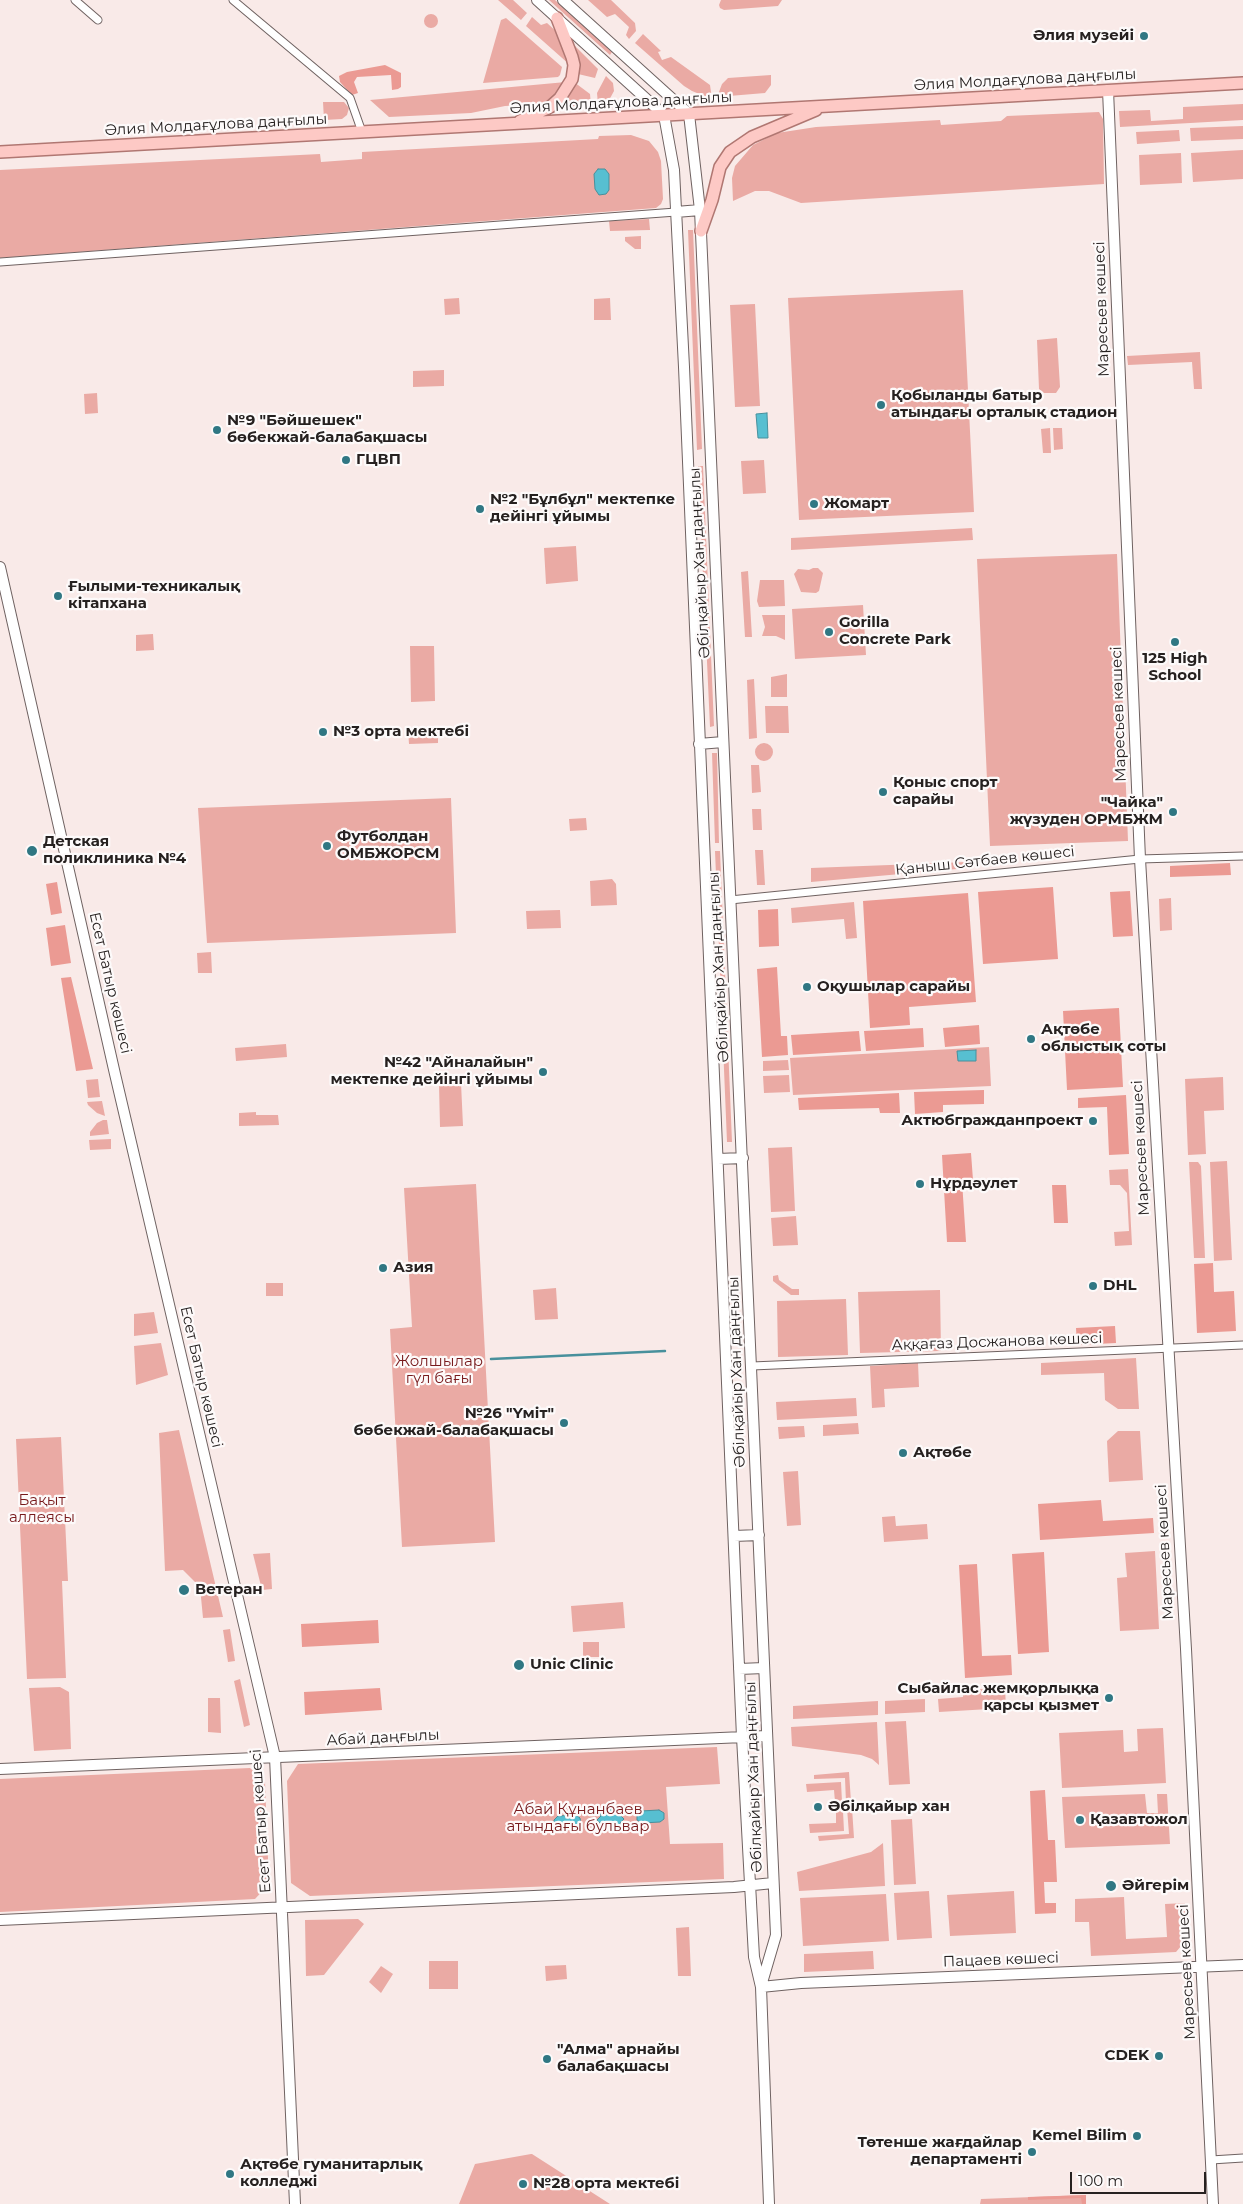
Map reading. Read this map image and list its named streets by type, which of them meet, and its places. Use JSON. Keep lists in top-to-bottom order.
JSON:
{
  "streets": {
    "main road": [
      "Әлия Молдағұлова даңғылы",
      "Маресьев көшесі",
      "Әбілқайыр Хан даңғылы",
      "Есет Батыр көшесі",
      "Абай даңғылы",
      "Пацаев көшесі"
    ],
    "street": ["Қаныш Сәтбаев көшесі", "Аққағаз Досжанова көшесі"]
  },
  "crossings": [
    ["Әлия Молдағұлова даңғылы", "Маресьев көшесі"],
    ["Әлия Молдағұлова даңғылы", "Әбілқайыр Хан даңғылы"],
    ["Маресьев көшесі", "Қаныш Сәтбаев көшесі"],
    ["Маресьев көшесі", "Аққағаз Досжанова көшесі"],
    ["Маресьев көшесі", "Пацаев көшесі"],
    ["Әбілқайыр Хан даңғылы", "Қаныш Сәтбаев көшесі"],
    ["Әбілқайыр Хан даңғылы", "Аққағаз Досжанова көшесі"],
    ["Әбілқайыр Хан даңғылы", "Абай даңғылы"],
    ["Әбілқайыр Хан даңғылы", "Пацаев көшесі"],
    ["Есет Батыр көшесі", "Абай даңғылы"]
  ],
  "parks": ["Жолшылар гүл бағы", "Бақыт аллеясы", "Абай Құнанбаев атындағы бульвар"],
  "places": [
    "Әлия музейі",
    "Қобыланды батыр атындағы орталық стадион",
    "№9 \"Бәйшешек\" бөбекжай-балабақшасы",
    "ГЦВП",
    "Жомарт",
    "№2 \"Бұлбұл\" мектепке дейінгі ұйымы",
    "Ғылыми-техникалық кітапхана",
    "Gorilla Concrete Park",
    "125 High School",
    "№3 орта мектебі",
    "Қоныс спорт сарайы",
    "\"Чайка\" жүзуден ОРМБЖМ",
    "Футболдан ОМБЖОРСМ",
    "Детская поликлиника №4",
    "Оқушылар сарайы",
    "Ақтөбе облыстық соты",
    "№42 \"Айналайын\" мектепке дейінгі ұйымы",
    "Актюбгражданпроект",
    "Нұрдәулет",
    "Азия",
    "DHL",
    "№26 \"Үміт\" бөбекжай-балабақшасы",
    "Ақтөбе",
    "Ветеран",
    "Unic Clinic",
    "Сыбайлас жемқорлыққа қарсы қызмет",
    "Әбілқайыр хан",
    "Қазавтожол",
    "Әйгерім",
    "CDEK",
    "\"Алма\" арнайы балабақшасы",
    "Kemel Bilim",
    "Төтенше жағдайлар департаменті",
    "Ақтөбе гуманитарлық колледжі",
    "№28 орта мектебі"
  ],
  "scale_bar": "100 m"
}
